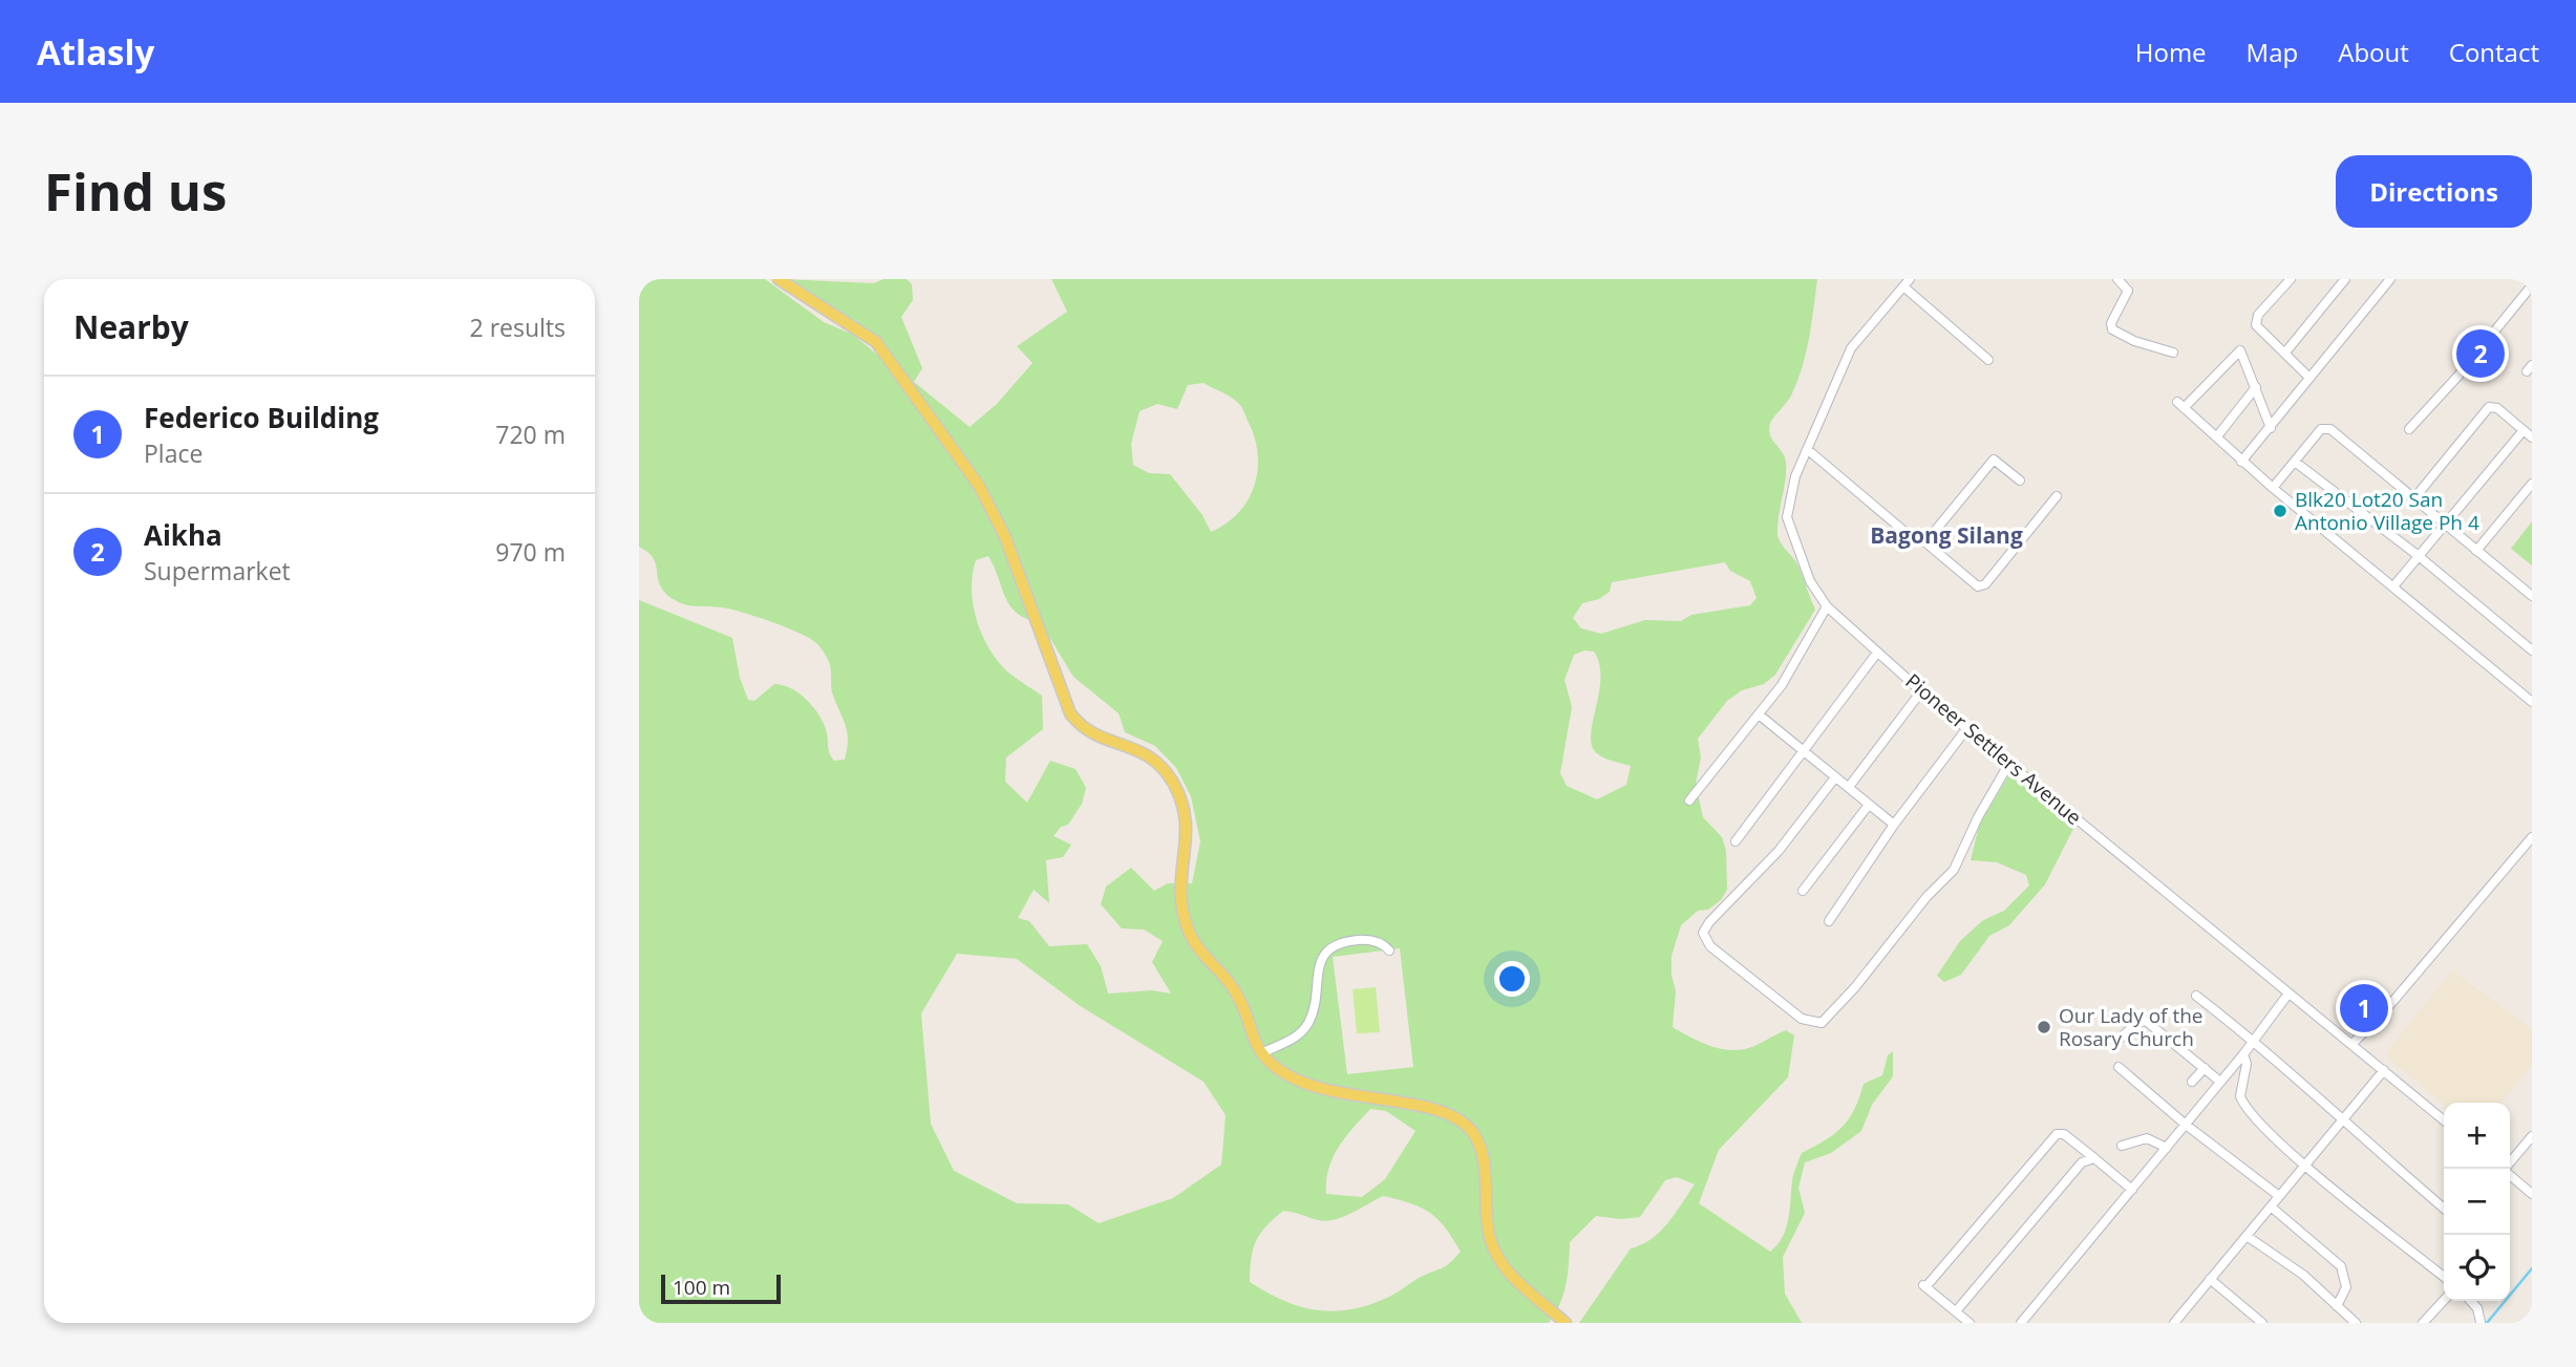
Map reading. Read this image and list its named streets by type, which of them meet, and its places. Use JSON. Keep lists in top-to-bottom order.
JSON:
{
  "streets": {
    "street": ["Pioneer Settlers Avenue"]
  },
  "districts": ["Bagong Silang"],
  "places": ["Blk20 Lot20 San Antonio Village Ph 4", "Our Lady of the Rosary Church"],
  "scale_bar": "100 m",
  "page": {
    "header": "Atlasly",
    "nav": [
      "Home",
      "Map",
      "About",
      "Contact"
    ],
    "buttons": "Directions",
    "title": "Find us",
    "heading": ["Nearby", "2 results"],
    "pins": ["2", "1"],
    "list": [
      {
        "mark": "1",
        "name": "Federico Building",
        "note": "Place",
        "value": "720 m"
      },
      {
        "mark": "2",
        "name": "Aikha",
        "note": "Supermarket",
        "value": "970 m"
      }
    ],
    "map_buttons": ["+", "−"],
    "scale": "100 m"
  }
}
